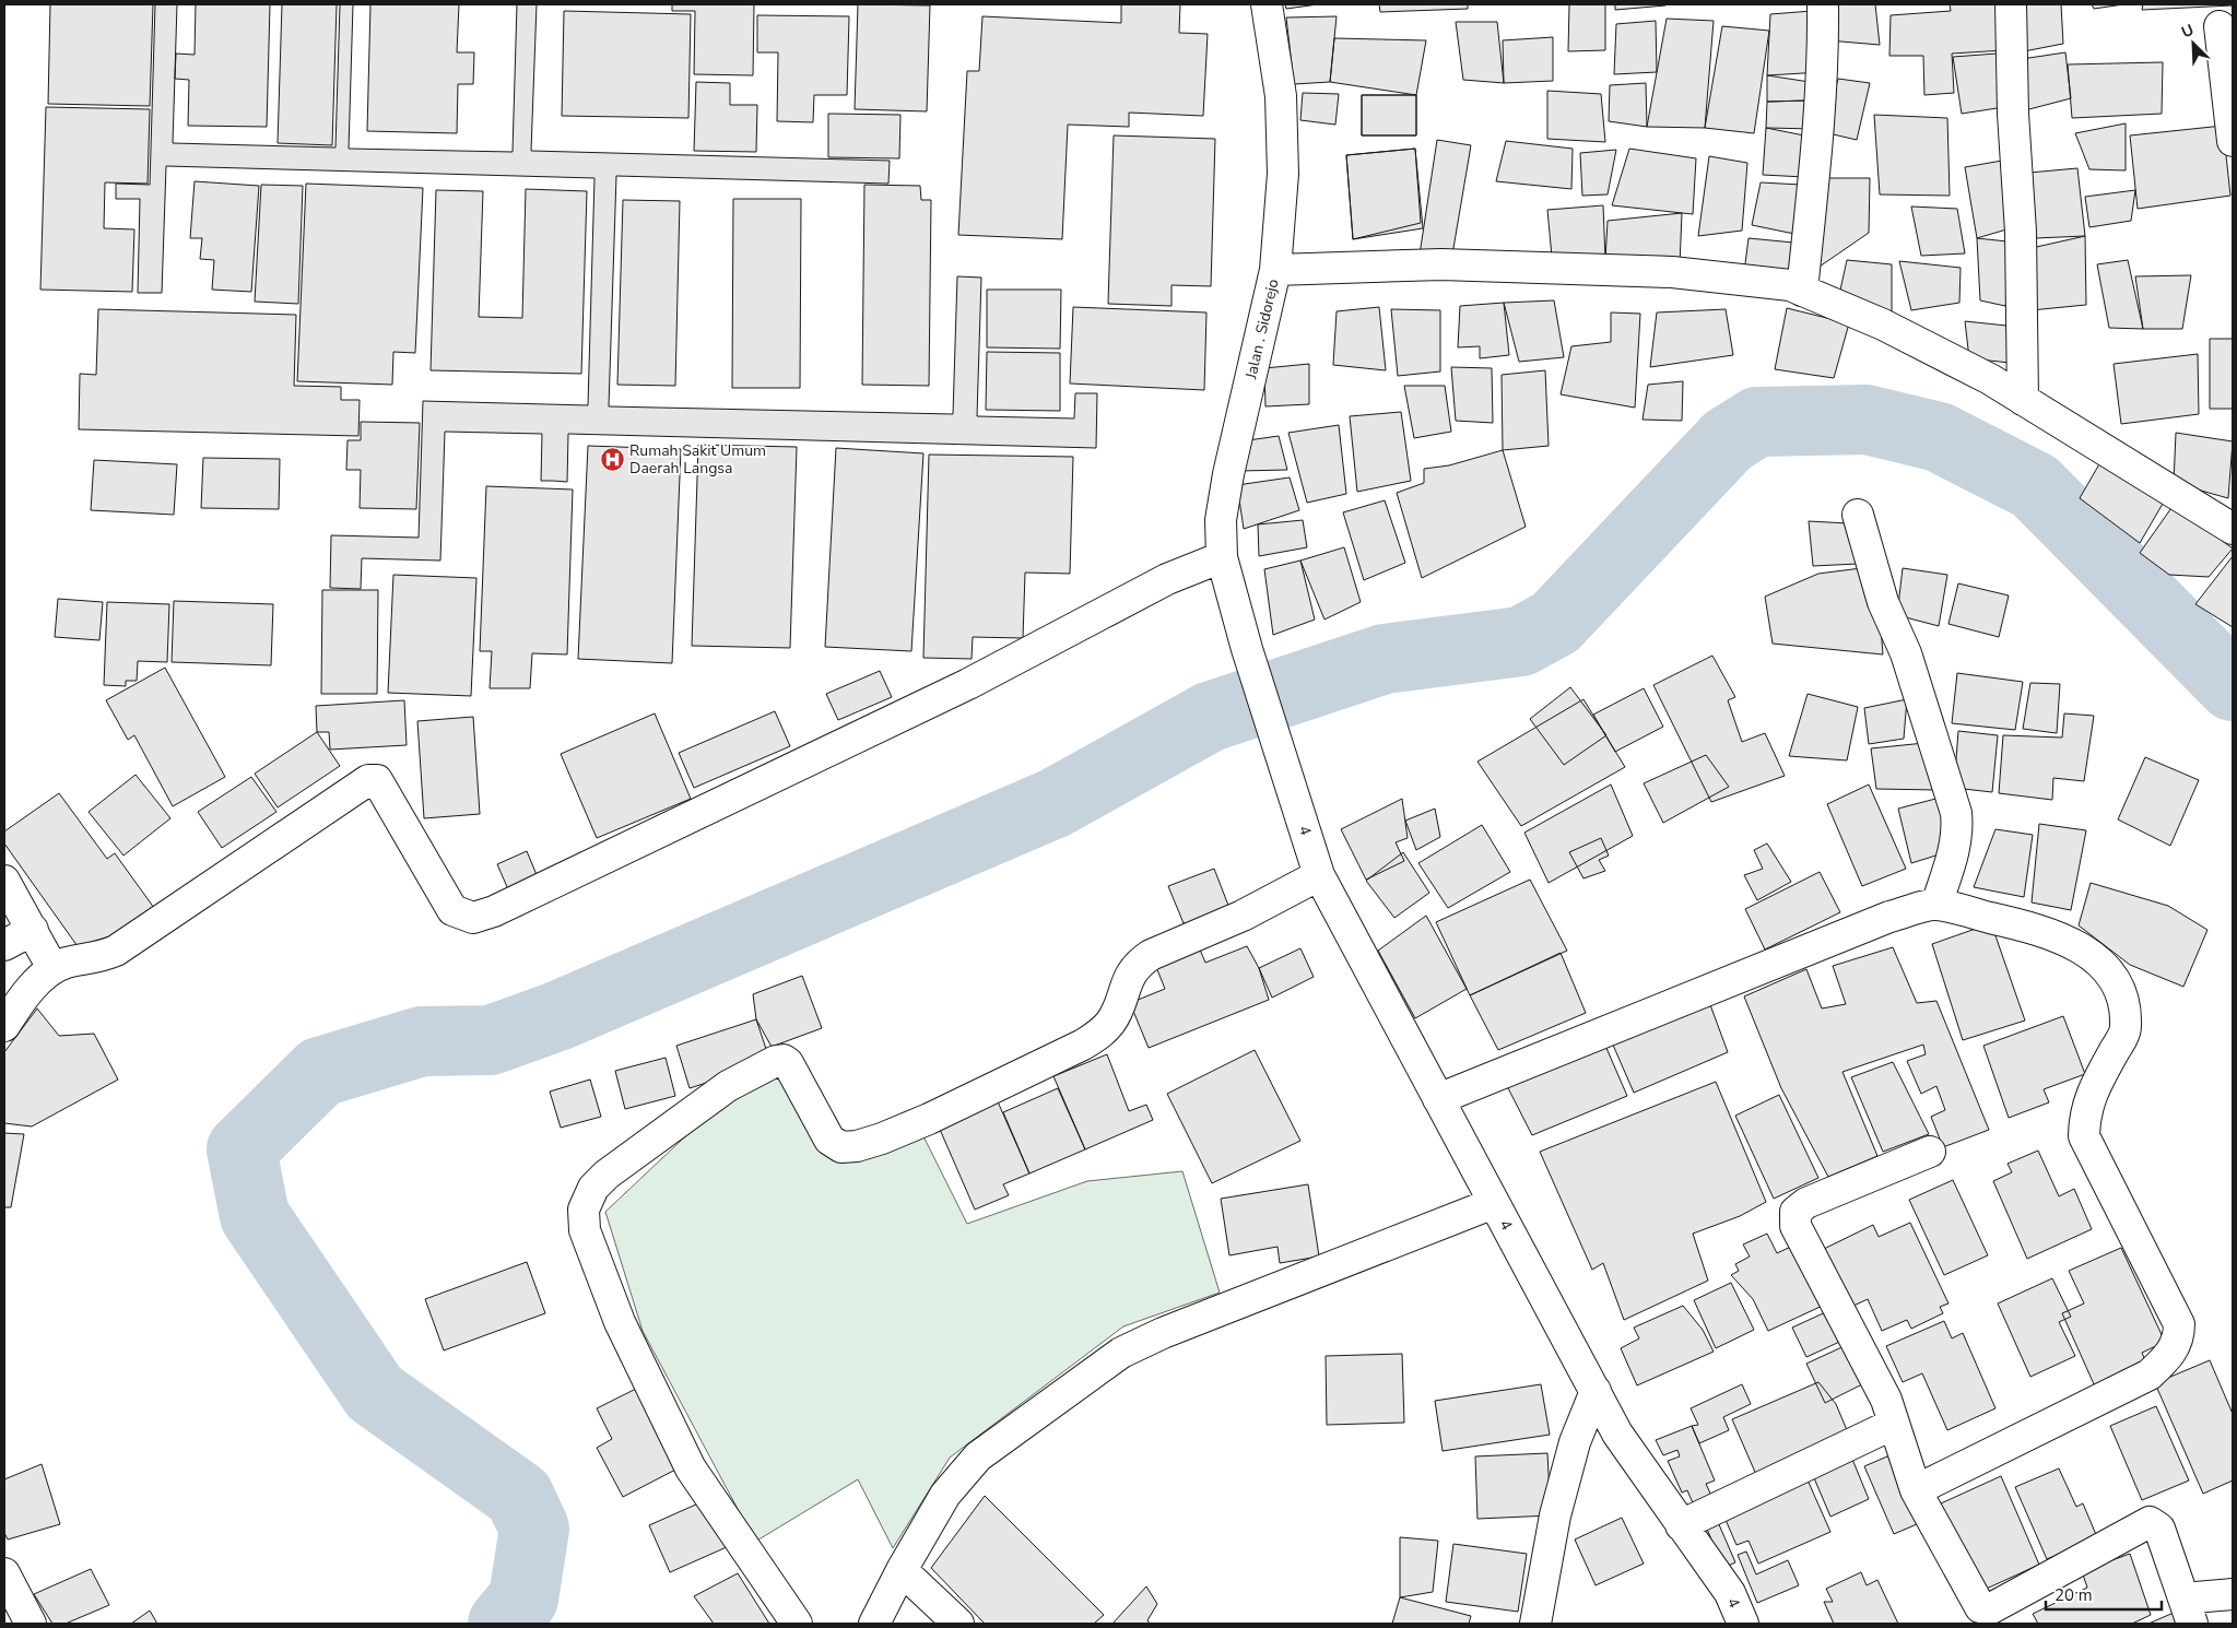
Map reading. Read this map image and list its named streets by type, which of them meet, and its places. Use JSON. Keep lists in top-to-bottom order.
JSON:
{
  "streets": {
    "street": ["Jalan . Sidorejo", "4"]
  },
  "crossings": [
    ["Jalan . Sidorejo", "4"]
  ],
  "places": {
    "hospital": ["Rumah Sakit Umum Daerah Langsa"]
  },
  "scale_bar": "20 m",
  "north": "top left"
}
